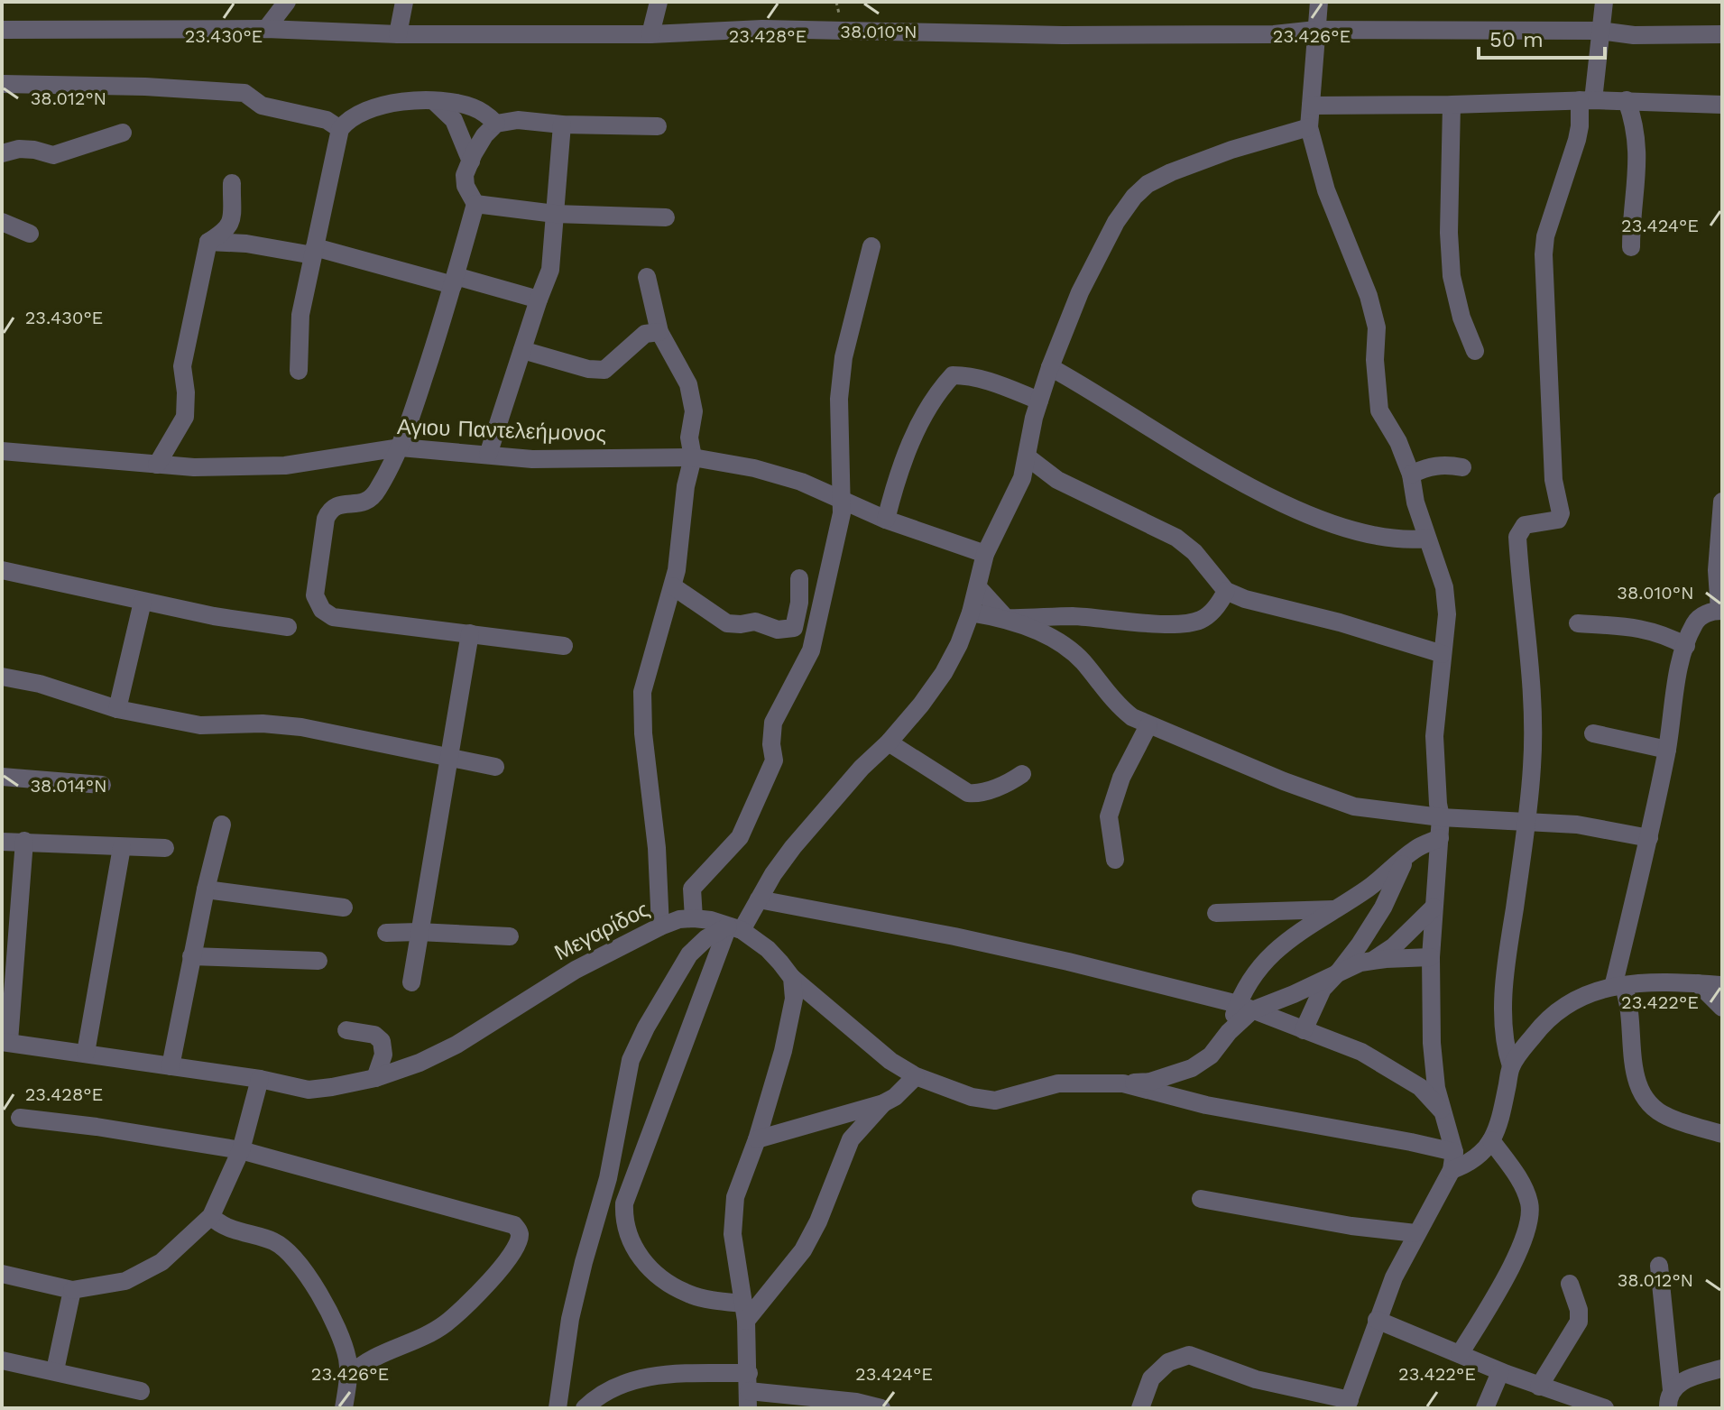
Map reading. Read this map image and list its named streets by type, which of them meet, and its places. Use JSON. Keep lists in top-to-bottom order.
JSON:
{
  "streets": {
    "street": ["Αγιου Παντελεήμονος", "Μεγαρίδος"]
  },
  "scale_bar": "50 m",
  "coordinates": [
    "38.010°N",
    "23.430°E",
    "23.428°E",
    "23.426°E",
    "38.012°N",
    "23.424°E",
    "38.014°N",
    "23.422°E"
  ]
}
